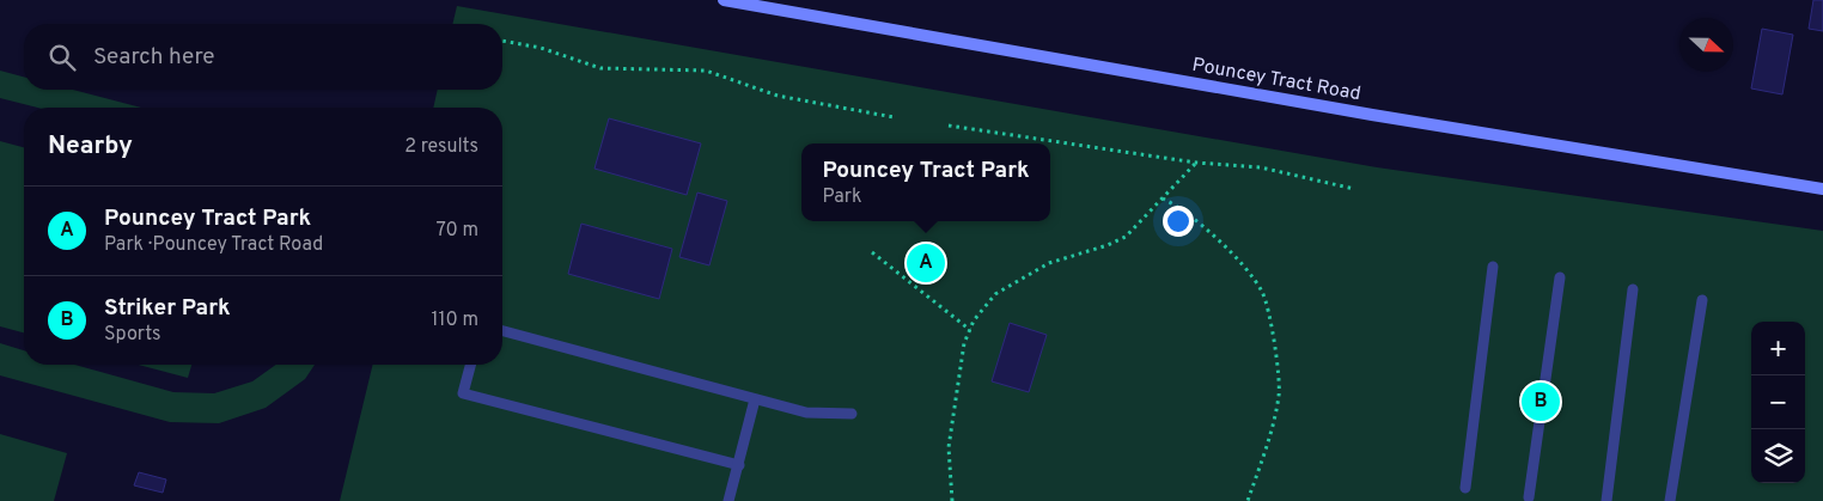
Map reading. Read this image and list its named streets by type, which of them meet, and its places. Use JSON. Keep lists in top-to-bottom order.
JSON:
{
  "streets": {
    "main road": ["Pouncey Tract Road"]
  },
  "north": "right",
  "page": {
    "search": "Search here",
    "heading": ["Nearby", "2 results"],
    "popup": ["Pouncey Tract Park", "Park"],
    "list": [
      {
        "mark": "A",
        "name": "Pouncey Tract Park",
        "note": "Park · Pouncey Tract Road",
        "value": "70 m"
      },
      {
        "mark": "B",
        "name": "Striker Park",
        "note": "Sports",
        "value": "110 m"
      }
    ],
    "pins": ["A", "B"],
    "map_buttons": ["+", "−"]
  }
}
